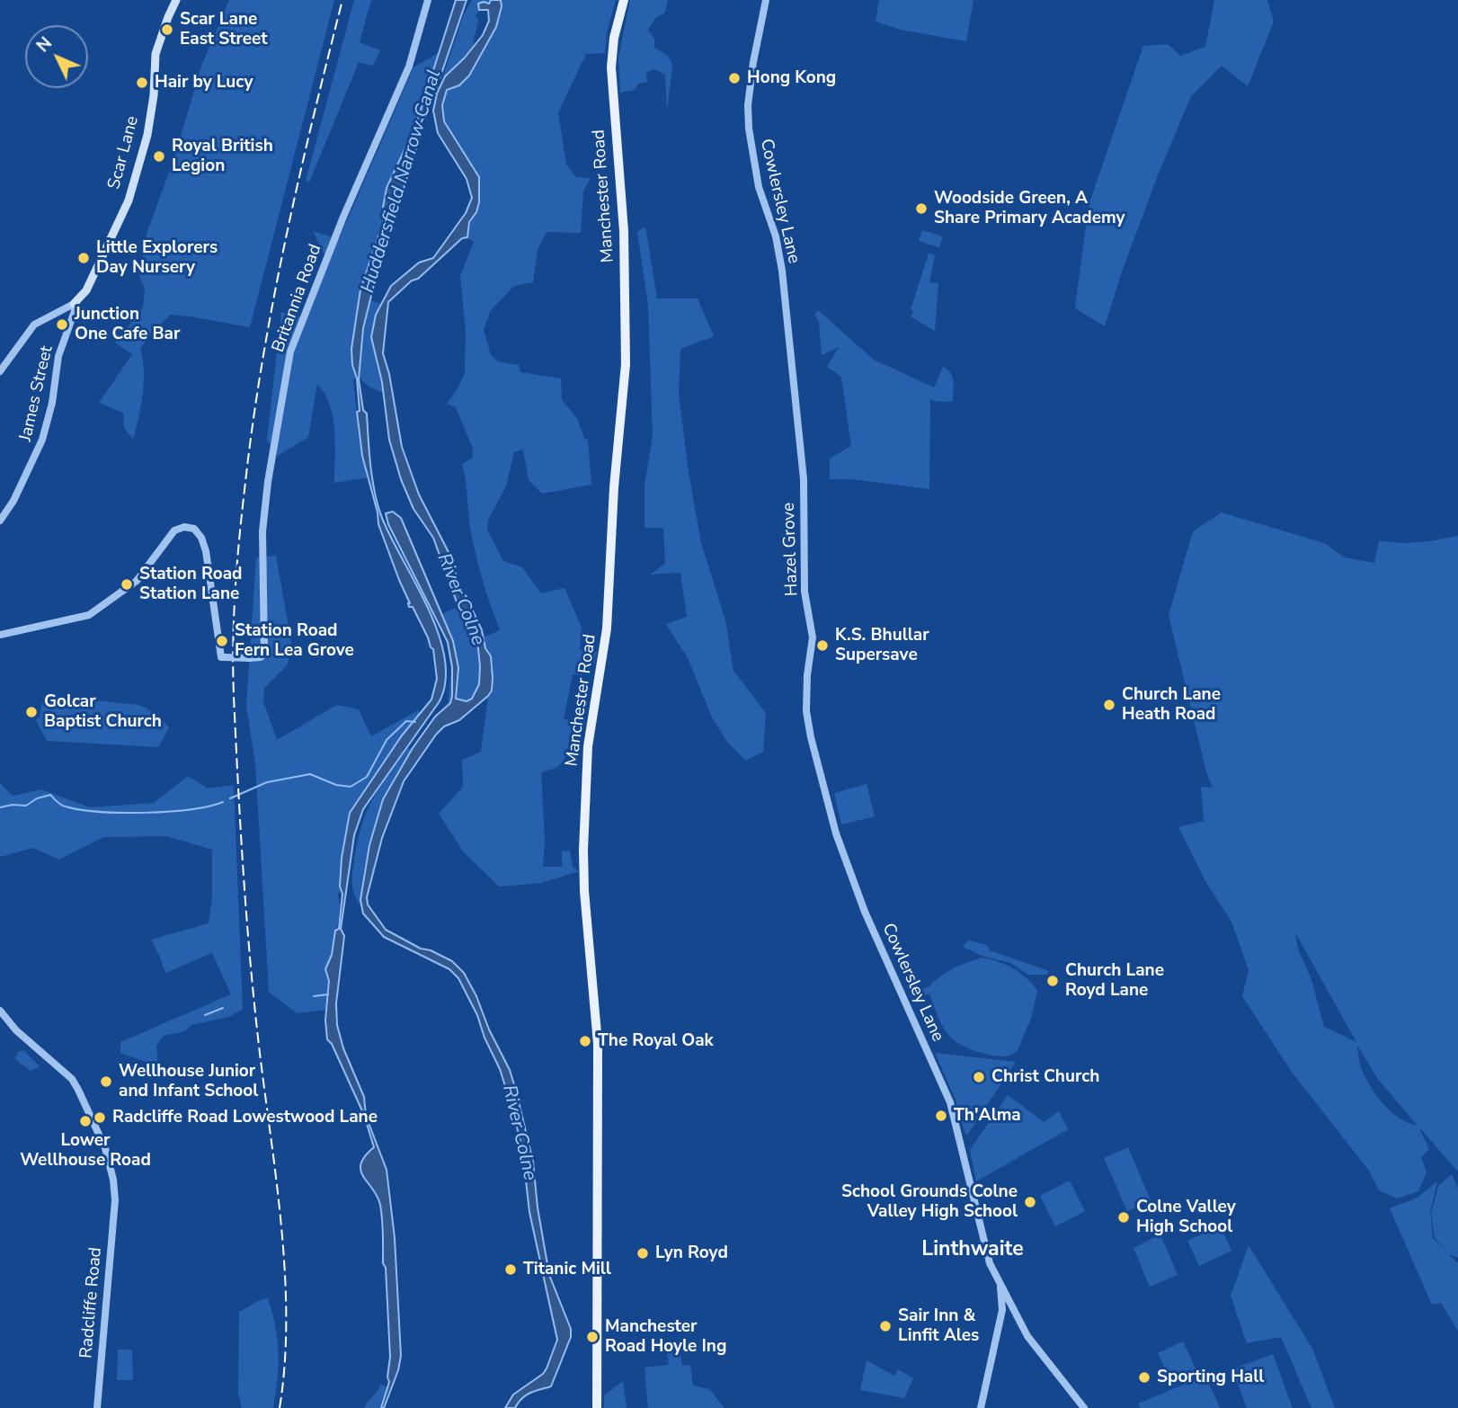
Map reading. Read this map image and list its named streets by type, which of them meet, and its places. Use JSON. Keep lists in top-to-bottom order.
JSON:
{
  "streets": {
    "main road": ["Scar Lane", "Manchester Road"],
    "street": [
      "Cowlersley Lane",
      "Britannia Road",
      "James Street",
      "Hazel Grove",
      "Radcliffe Road"
    ]
  },
  "crossings": [
    ["Scar Lane", "James Street"],
    ["Cowlersley Lane", "Hazel Grove"]
  ],
  "districts": ["Linthwaite"],
  "water": ["Huddersfield Narrow Canal", "River Colne"],
  "places": [
    "Scar Lane East Street",
    "Hong Kong",
    "Hair by Lucy",
    "Royal British Legion",
    "Woodside Green, A Share Primary Academy",
    "Little Explorers Day Nursery",
    "Junction One Cafe Bar",
    "Station Road Station Lane",
    "Station Road Fern Lea Grove",
    "K.S. Bhullar Supersave",
    "Church Lane Heath Road",
    "Golcar Baptist Church",
    "Church Lane Royd Lane",
    "The Royal Oak",
    "Christ Church",
    "Wellhouse Junior and Infant School",
    "Th'Alma",
    "Radcliffe Road Lowestwood Lane",
    "Lower Wellhouse Road",
    "School Grounds Colne Valley High School",
    "Colne Valley High School",
    "Lyn Royd",
    "Titanic Mill",
    "Sair Inn & Linfit Ales",
    "Manchester Road Hoyle Ing",
    "Sporting Hall"
  ],
  "north": "top left"
}
